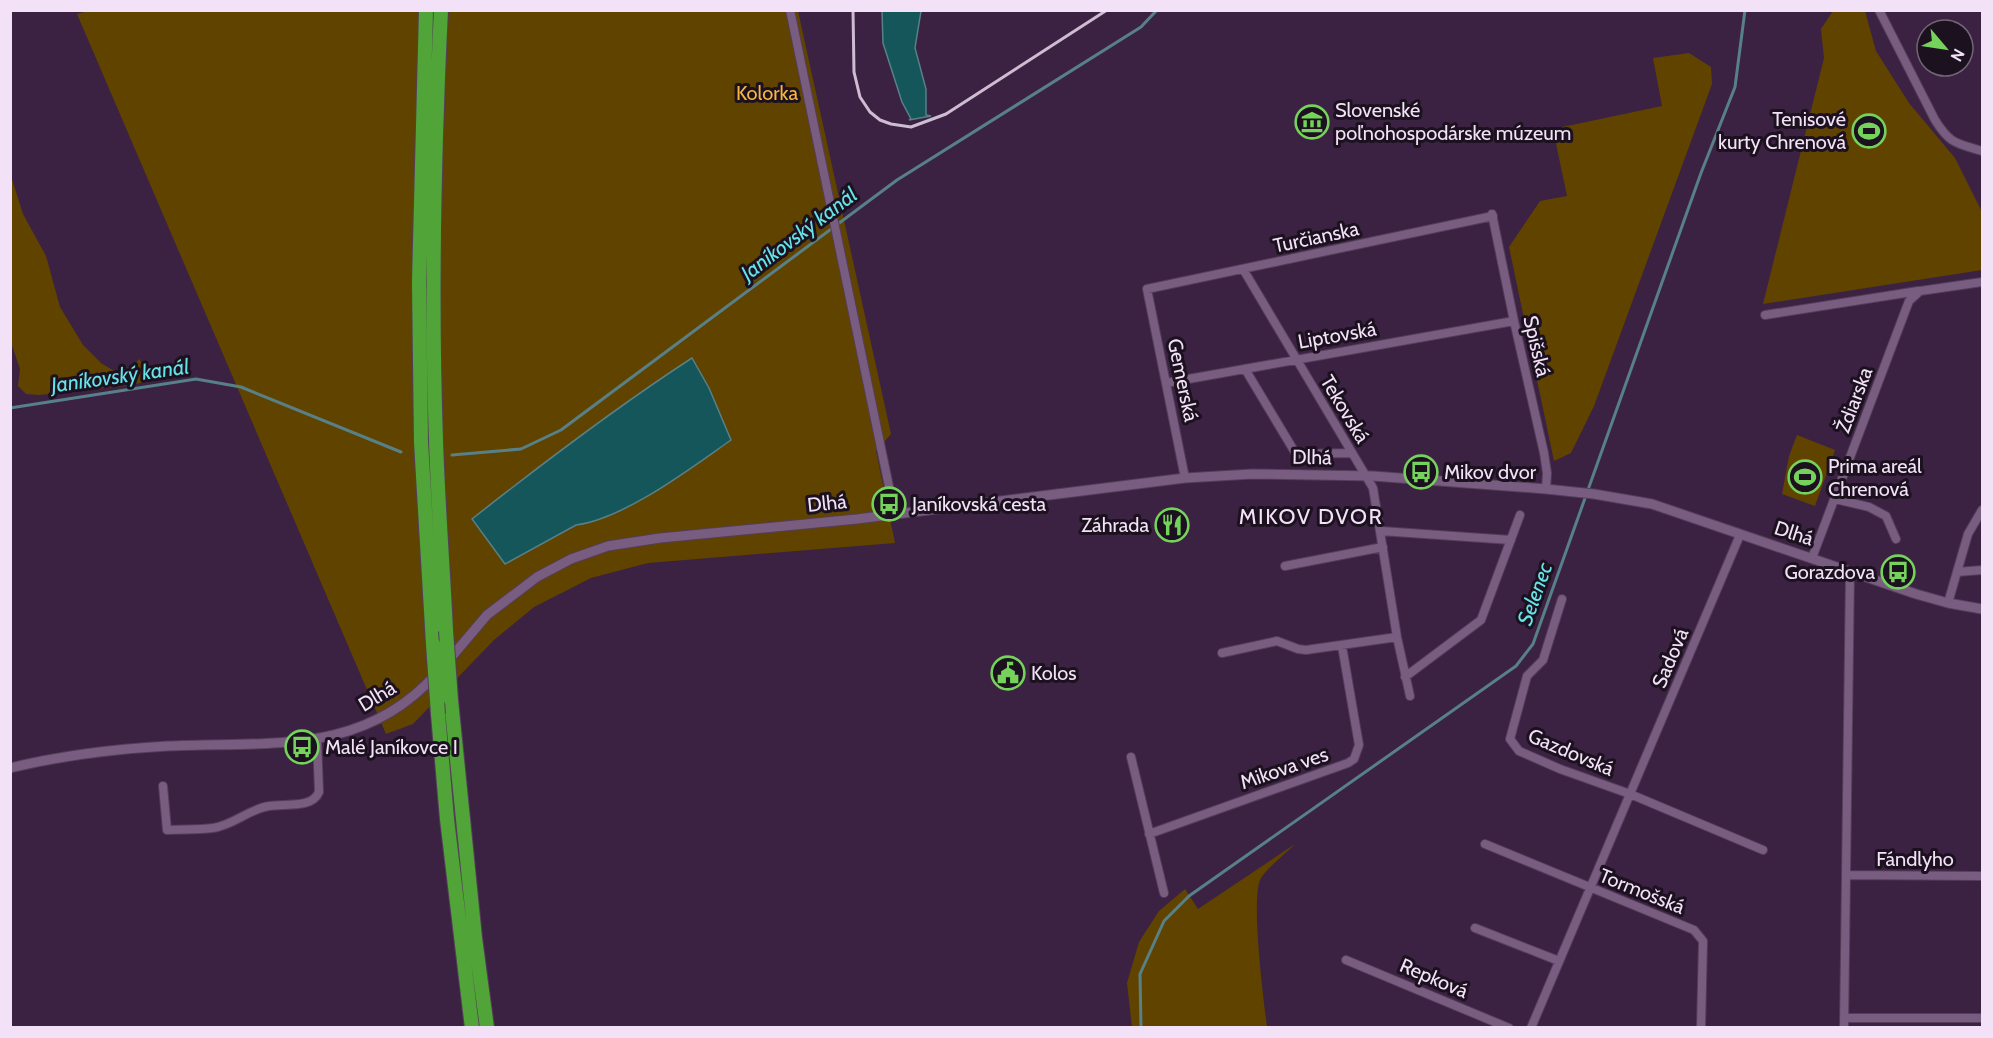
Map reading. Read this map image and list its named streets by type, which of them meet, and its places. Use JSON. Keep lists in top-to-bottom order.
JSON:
{
  "streets": {
    "street": [
      "Turčianska",
      "Liptovská",
      "Spišská",
      "Gemerská",
      "Ždiarska",
      "Tekovská",
      "Dlhá",
      "Sadová",
      "Gazdovská",
      "Mikova ves",
      "Fándlyho",
      "Tormošská",
      "Repková"
    ]
  },
  "crossings": [
    ["Turčianska", "Spišská"],
    ["Turčianska", "Gemerská"],
    ["Turčianska", "Tekovská"],
    ["Liptovská", "Spišská"],
    ["Liptovská", "Gemerská"],
    ["Liptovská", "Tekovská"],
    ["Spišská", "Dlhá"],
    ["Gemerská", "Dlhá"],
    ["Ždiarska", "Dlhá"],
    ["Tekovská", "Dlhá"],
    ["Dlhá", "Sadová"],
    ["Sadová", "Gazdovská"],
    ["Sadová", "Tormošská"]
  ],
  "districts": ["MIKOV DVOR"],
  "water": ["Janíkovský kanál", "Selenec"],
  "parks": ["Kolorka"],
  "places": {
    "museum": ["Slovenské poľnohospodárske múzeum"],
    "sports": ["Tenisové kurty Chrenová", "Prima areál Chrenová"],
    "bus stop": [
      "Mikov dvor",
      "Janíkovská cesta",
      "Gorazdova",
      "Malé Janíkovce I"
    ],
    "restaurant": ["Záhrada"],
    "public building": ["Kolos"]
  },
  "north": "bottom right"
}
